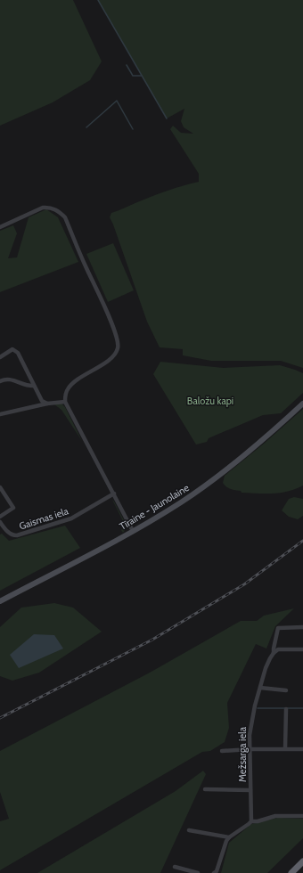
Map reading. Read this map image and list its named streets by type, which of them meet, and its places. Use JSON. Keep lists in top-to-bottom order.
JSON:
{
  "streets": {
    "main road": ["Tīraine - Jaunolaine"],
    "street": ["Gaismas iela", "Mežsarga iela"]
  },
  "parks": ["Baložu kapi"]
}
